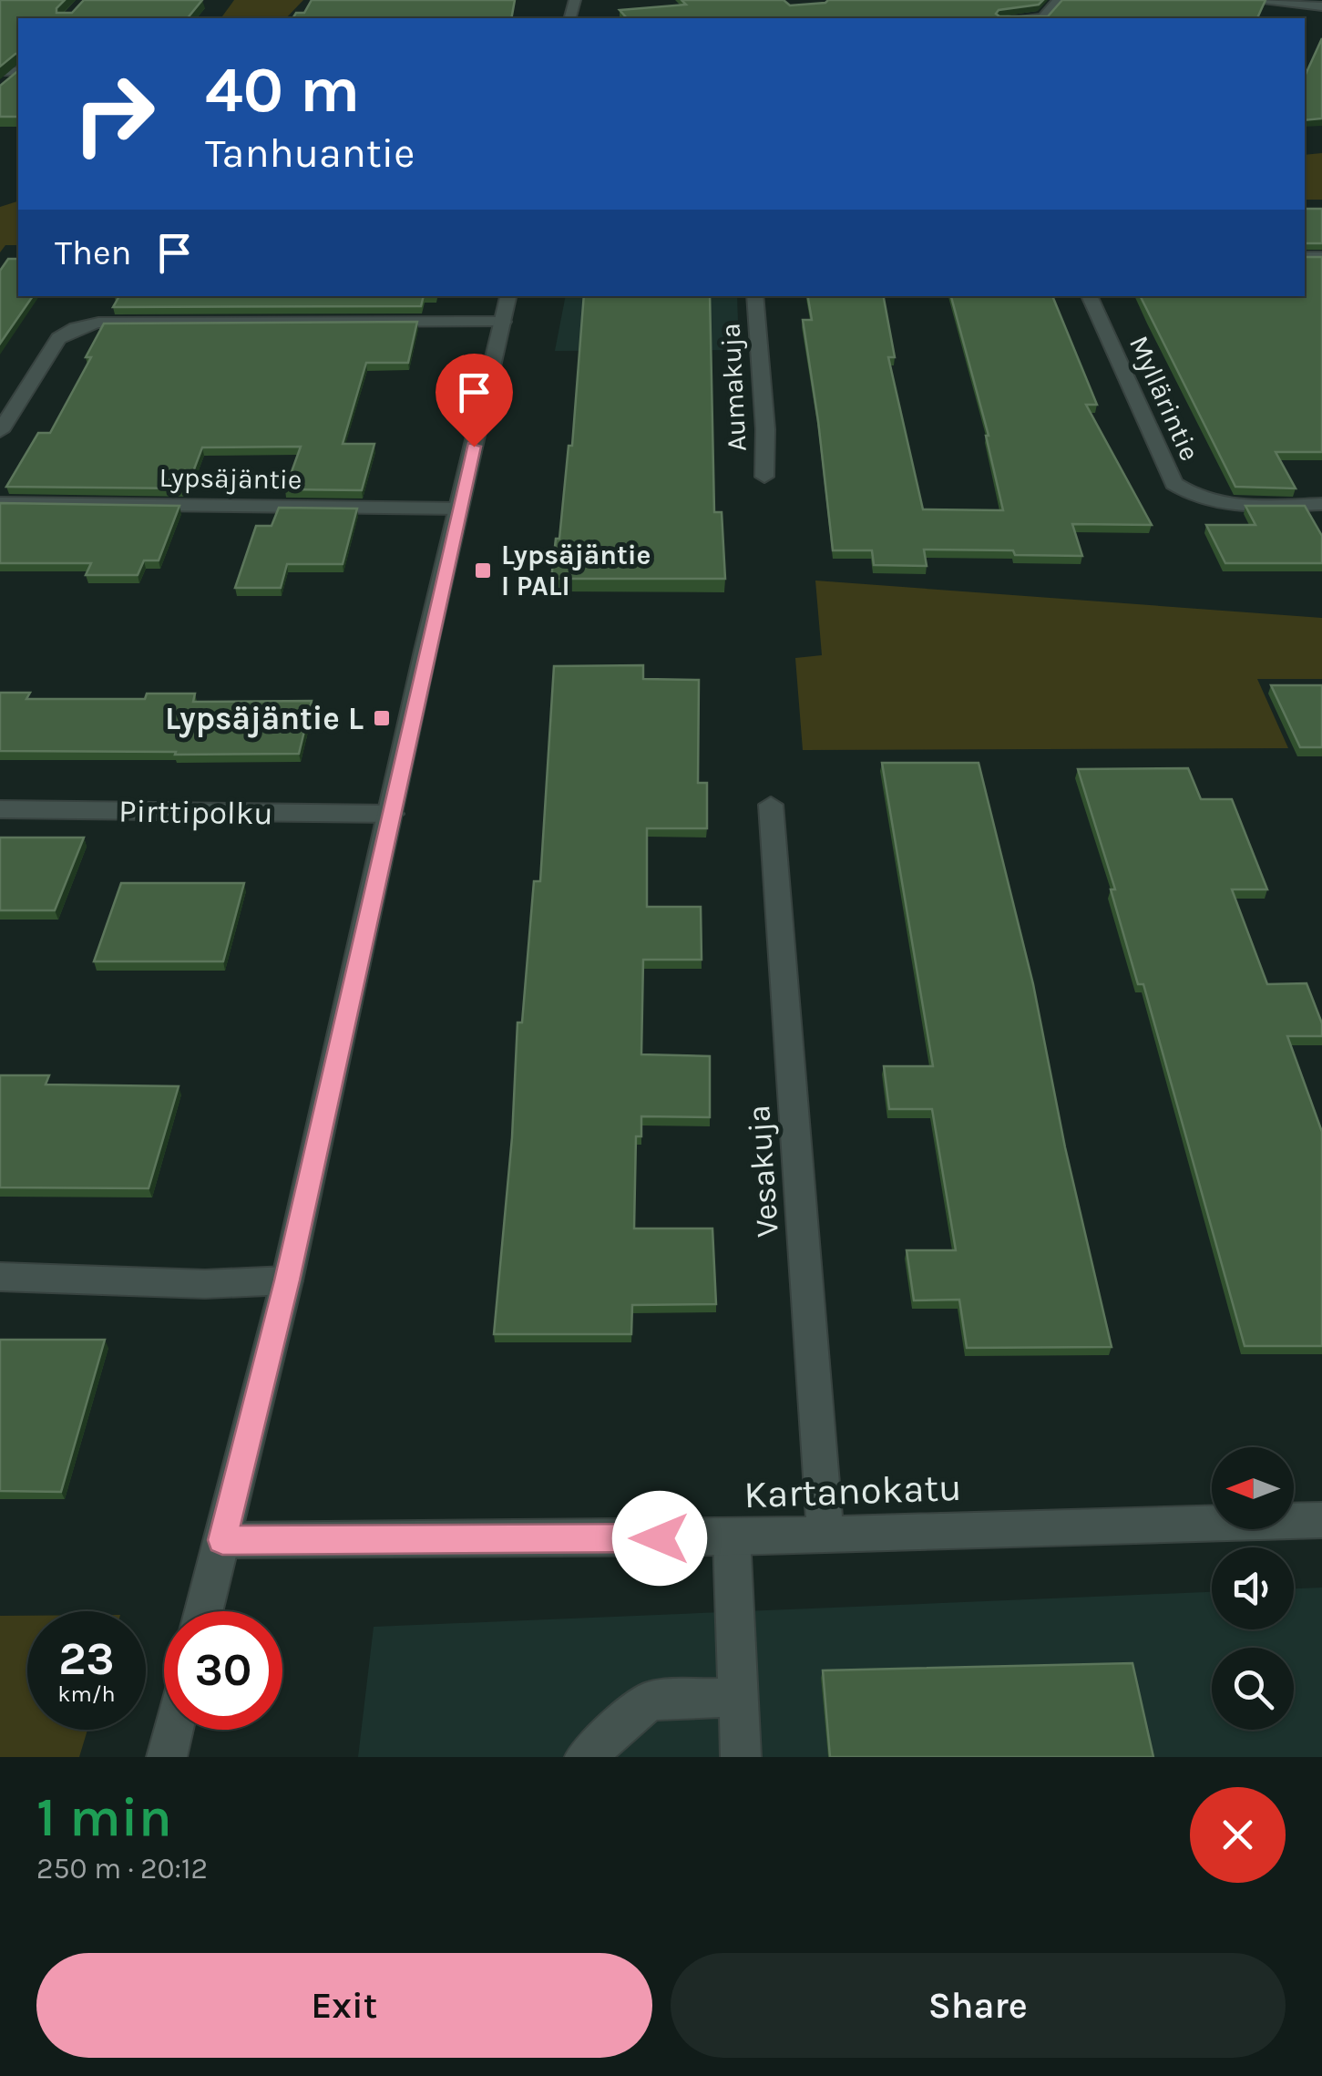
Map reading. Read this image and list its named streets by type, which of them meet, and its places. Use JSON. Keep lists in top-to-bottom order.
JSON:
{
  "streets": {
    "street": [
      "Aumakuja",
      "Myllärintie",
      "Lypsäjäntie",
      "Pirttipolku",
      "Vesakuja",
      "Kartanokatu"
    ]
  },
  "crossings": [
    ["Vesakuja", "Kartanokatu"]
  ],
  "places": {
    "transit": ["Lypsäjäntie I PALI", "Lypsäjäntie L"]
  },
  "north": "left",
  "page": {
    "turn": ["40 m", "Tanhuantie"],
    "then": "Then",
    "speed": "23 km/h",
    "limit": "30",
    "heading": ["1 min", "250 m · 20:12"],
    "buttons": ["Exit", "Share"]
  }
}
